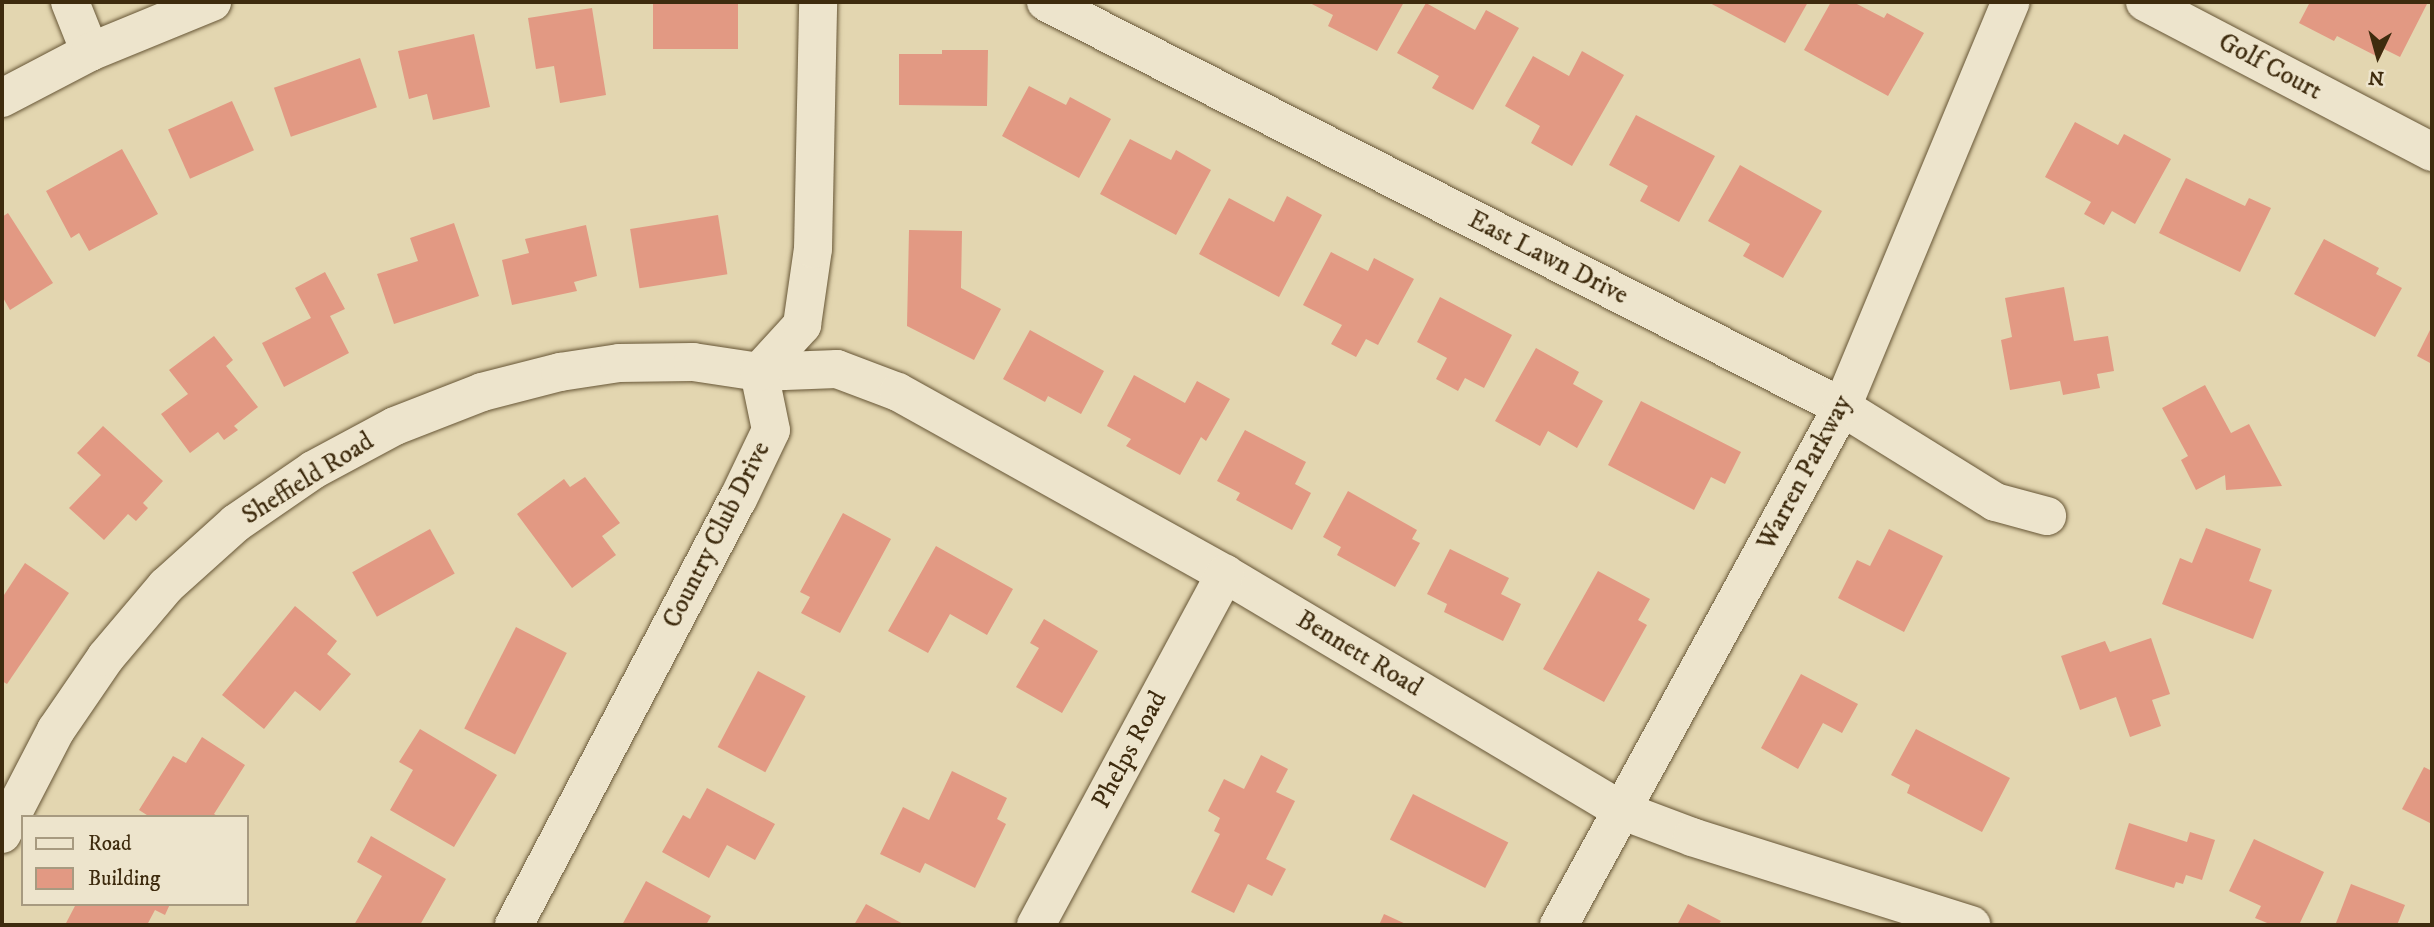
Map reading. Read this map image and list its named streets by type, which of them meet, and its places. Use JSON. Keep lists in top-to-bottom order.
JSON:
{
  "streets": {
    "street": [
      "Golf Court",
      "East Lawn Drive",
      "Warren Parkway",
      "Sheffield Road",
      "Country Club Drive",
      "Bennett Road",
      "Phelps Road"
    ]
  },
  "crossings": [
    ["East Lawn Drive", "Warren Parkway"],
    ["Warren Parkway", "Bennett Road"],
    ["Sheffield Road", "Country Club Drive"],
    ["Sheffield Road", "Bennett Road"],
    ["Country Club Drive", "Bennett Road"],
    ["Bennett Road", "Phelps Road"]
  ],
  "legend": ["Road", "Building"],
  "north": "bottom"
}
